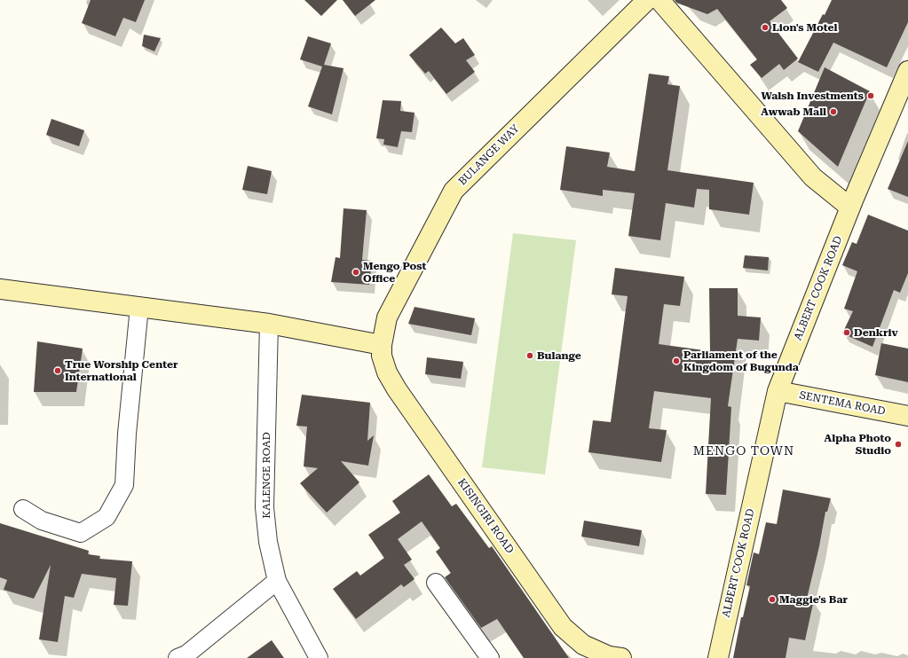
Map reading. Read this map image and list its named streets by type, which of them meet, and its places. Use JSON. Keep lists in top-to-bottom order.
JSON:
{
  "streets": {
    "main road": [
      "BULANGE WAY",
      "ALBERT COOK ROAD",
      "SENTEMA ROAD",
      "KISINGIRI ROAD"
    ],
    "street": ["KALENGE ROAD"]
  },
  "crossings": [
    ["BULANGE WAY", "KISINGIRI ROAD"],
    ["ALBERT COOK ROAD", "SENTEMA ROAD"]
  ],
  "districts": ["MENGO TOWN"],
  "places": [
    "Lion's Motel",
    "Walsh Investments",
    "Awwab Mall",
    "Mengo Post Office",
    "Denkriv",
    "Bulange",
    "Parliament of the Kingdom of Bugunda",
    "True Worship Center International",
    "Alpha Photo Studio",
    "Maggie's Bar"
  ]
}
